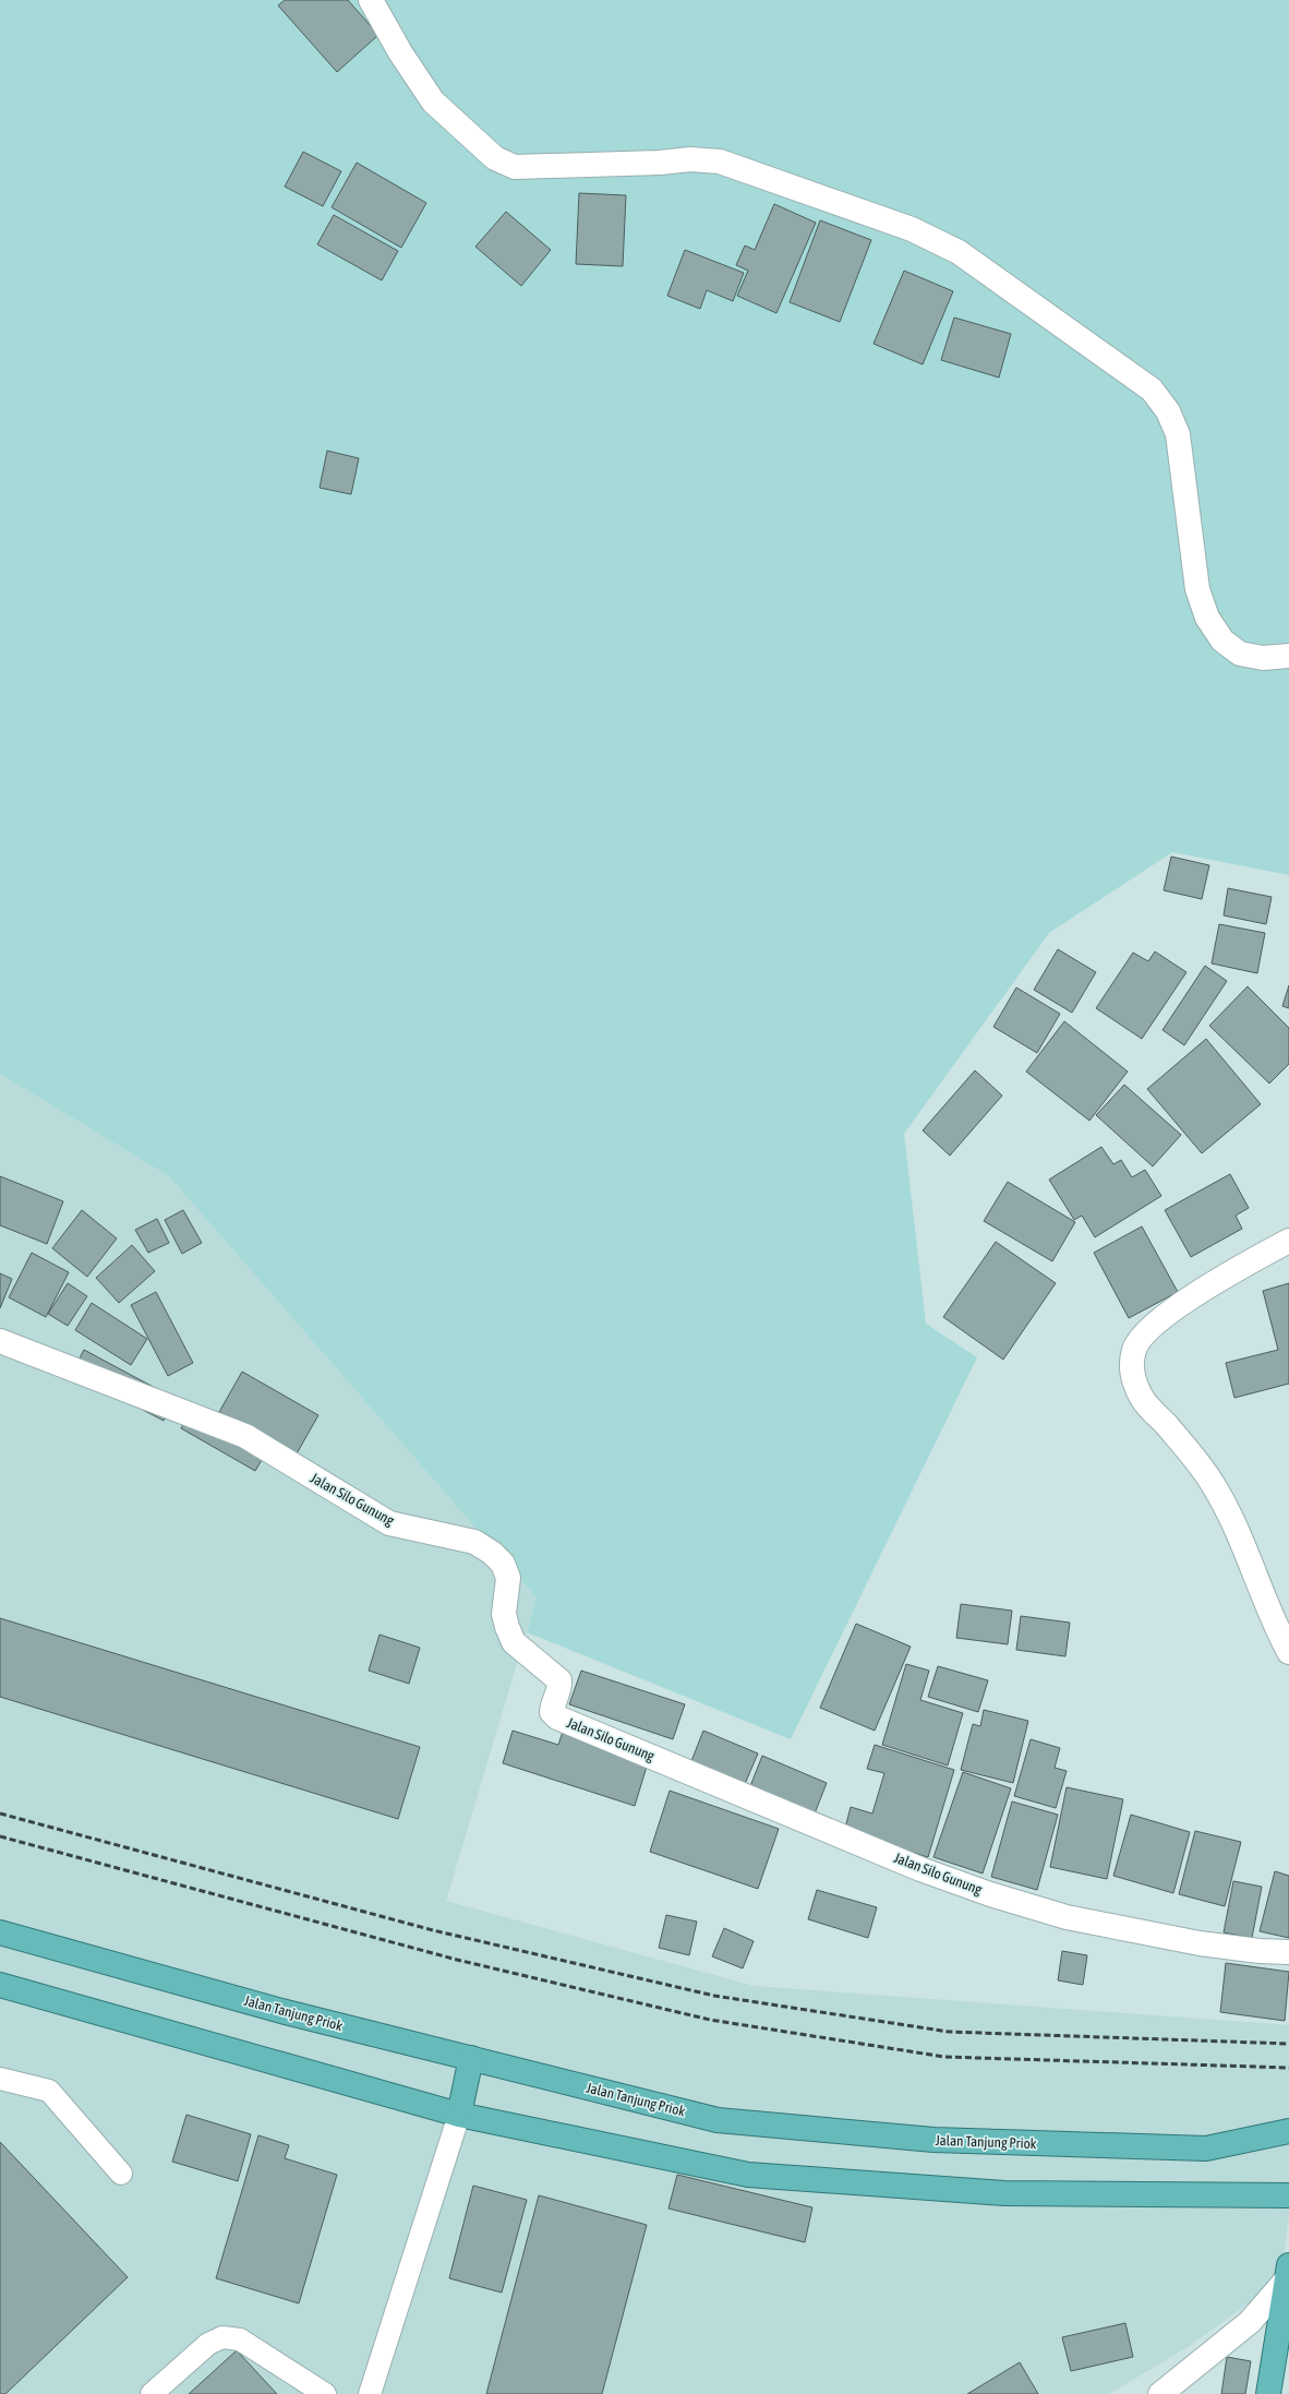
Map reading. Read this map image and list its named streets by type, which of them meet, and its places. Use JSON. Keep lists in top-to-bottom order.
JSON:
{
  "streets": {
    "highway": ["Jalan Tanjung Priok"],
    "street": ["Jalan Silo Gunung"]
  }
}
